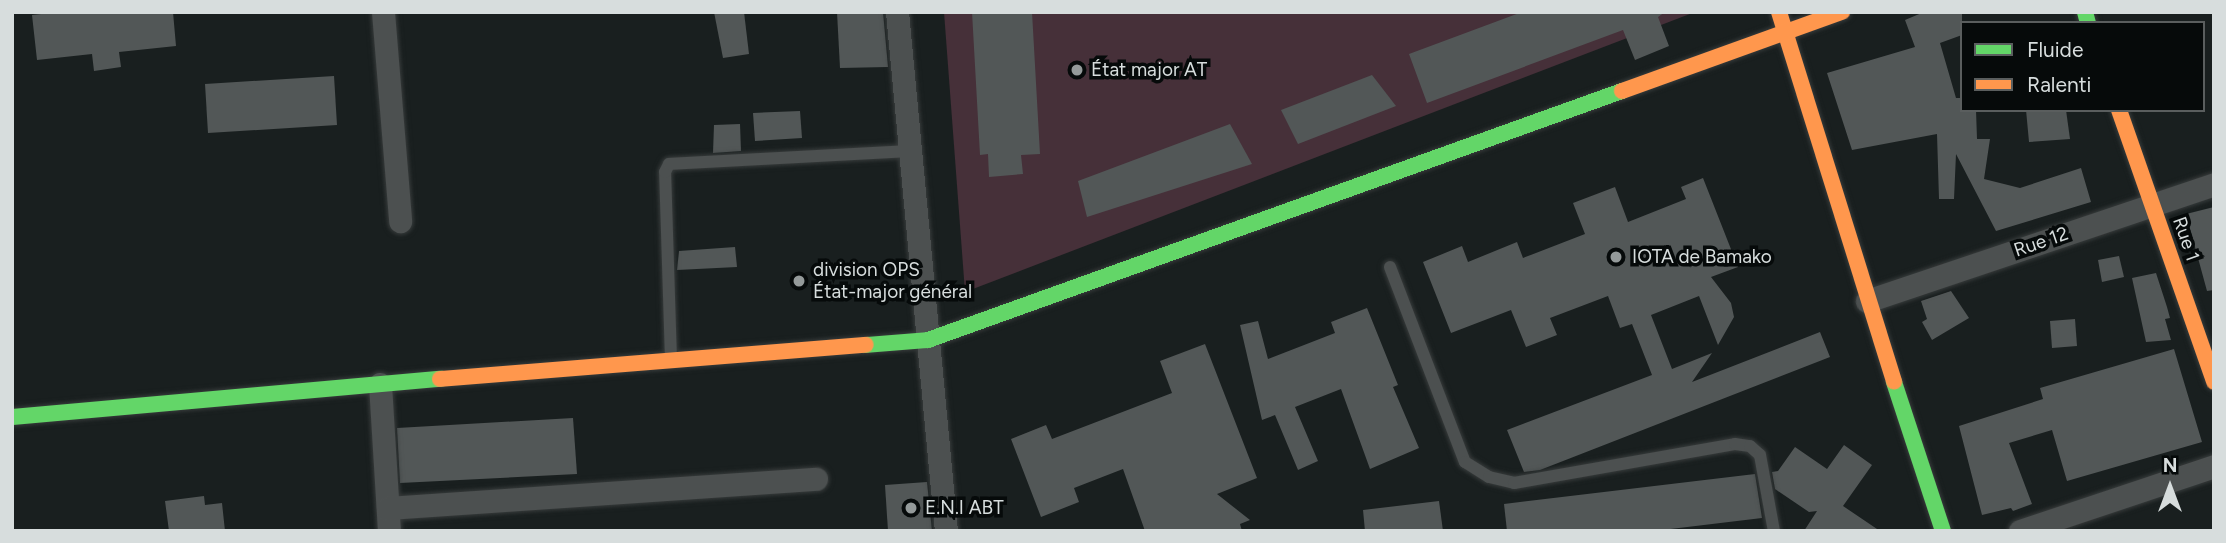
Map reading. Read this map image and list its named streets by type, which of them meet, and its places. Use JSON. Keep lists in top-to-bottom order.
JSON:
{
  "streets": {
    "street": ["Rue 1", "Rue 12"]
  },
  "crossings": [
    ["Rue 1", "Rue 12"]
  ],
  "places": [
    "État major AT",
    "IOTA de Bamako",
    "division OPS État-major général",
    "E.N.I ABT"
  ],
  "legend": ["Fluide", "Ralenti"],
  "north": "top"
}
